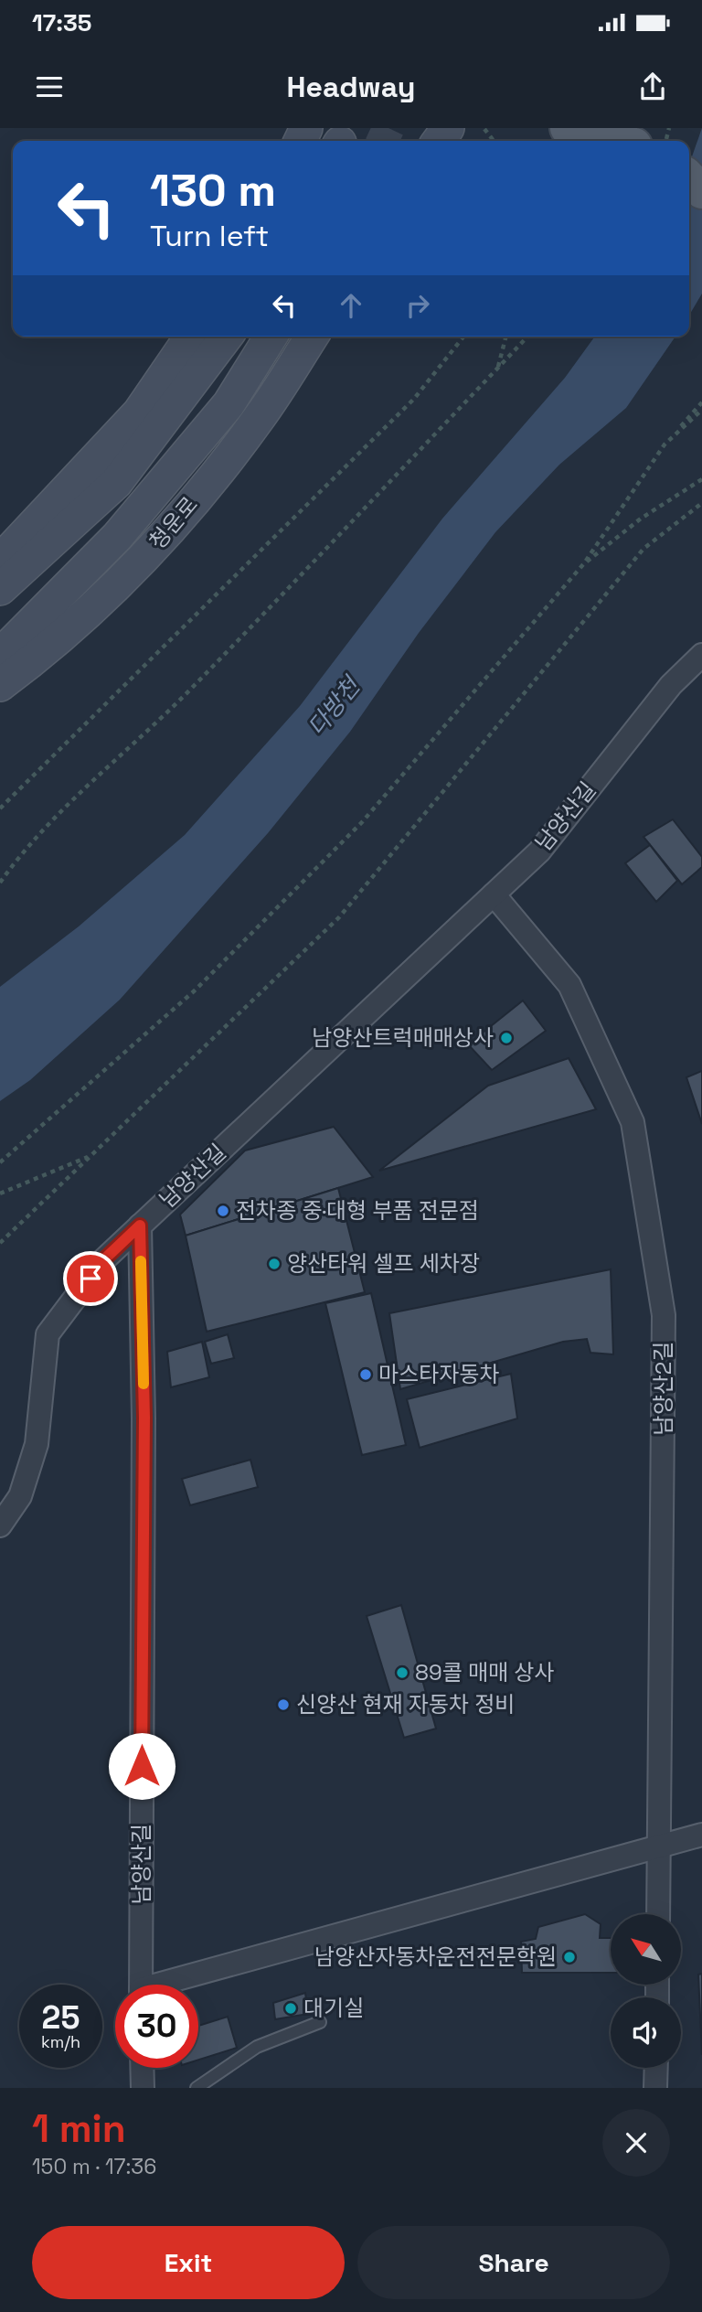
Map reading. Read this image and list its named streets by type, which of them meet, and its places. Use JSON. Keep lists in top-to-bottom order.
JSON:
{
  "streets": {
    "main road": ["청운로"],
    "street": ["남양산길", "남양산2길"]
  },
  "crossings": [
    ["남양산길", "남양산2길"]
  ],
  "water": ["다방천"],
  "places": [
    "남양산트럭매매상사",
    "전차종 중·대형 부품 전문점",
    "양산타워 셀프 세차장",
    "마스타자동차",
    "89콜 매매 상사",
    "신양산 현재 자동차 정비",
    "남양산자동차운전전문학원",
    "대기실"
  ],
  "north": "top left",
  "page": {
    "status": "17:35",
    "header": "Headway",
    "turn": ["130 m", "Turn left"],
    "speed": "25 km/h",
    "limit": "30",
    "heading": ["1 min", "150 m · 17:36"],
    "buttons": ["Exit", "Share"]
  }
}
